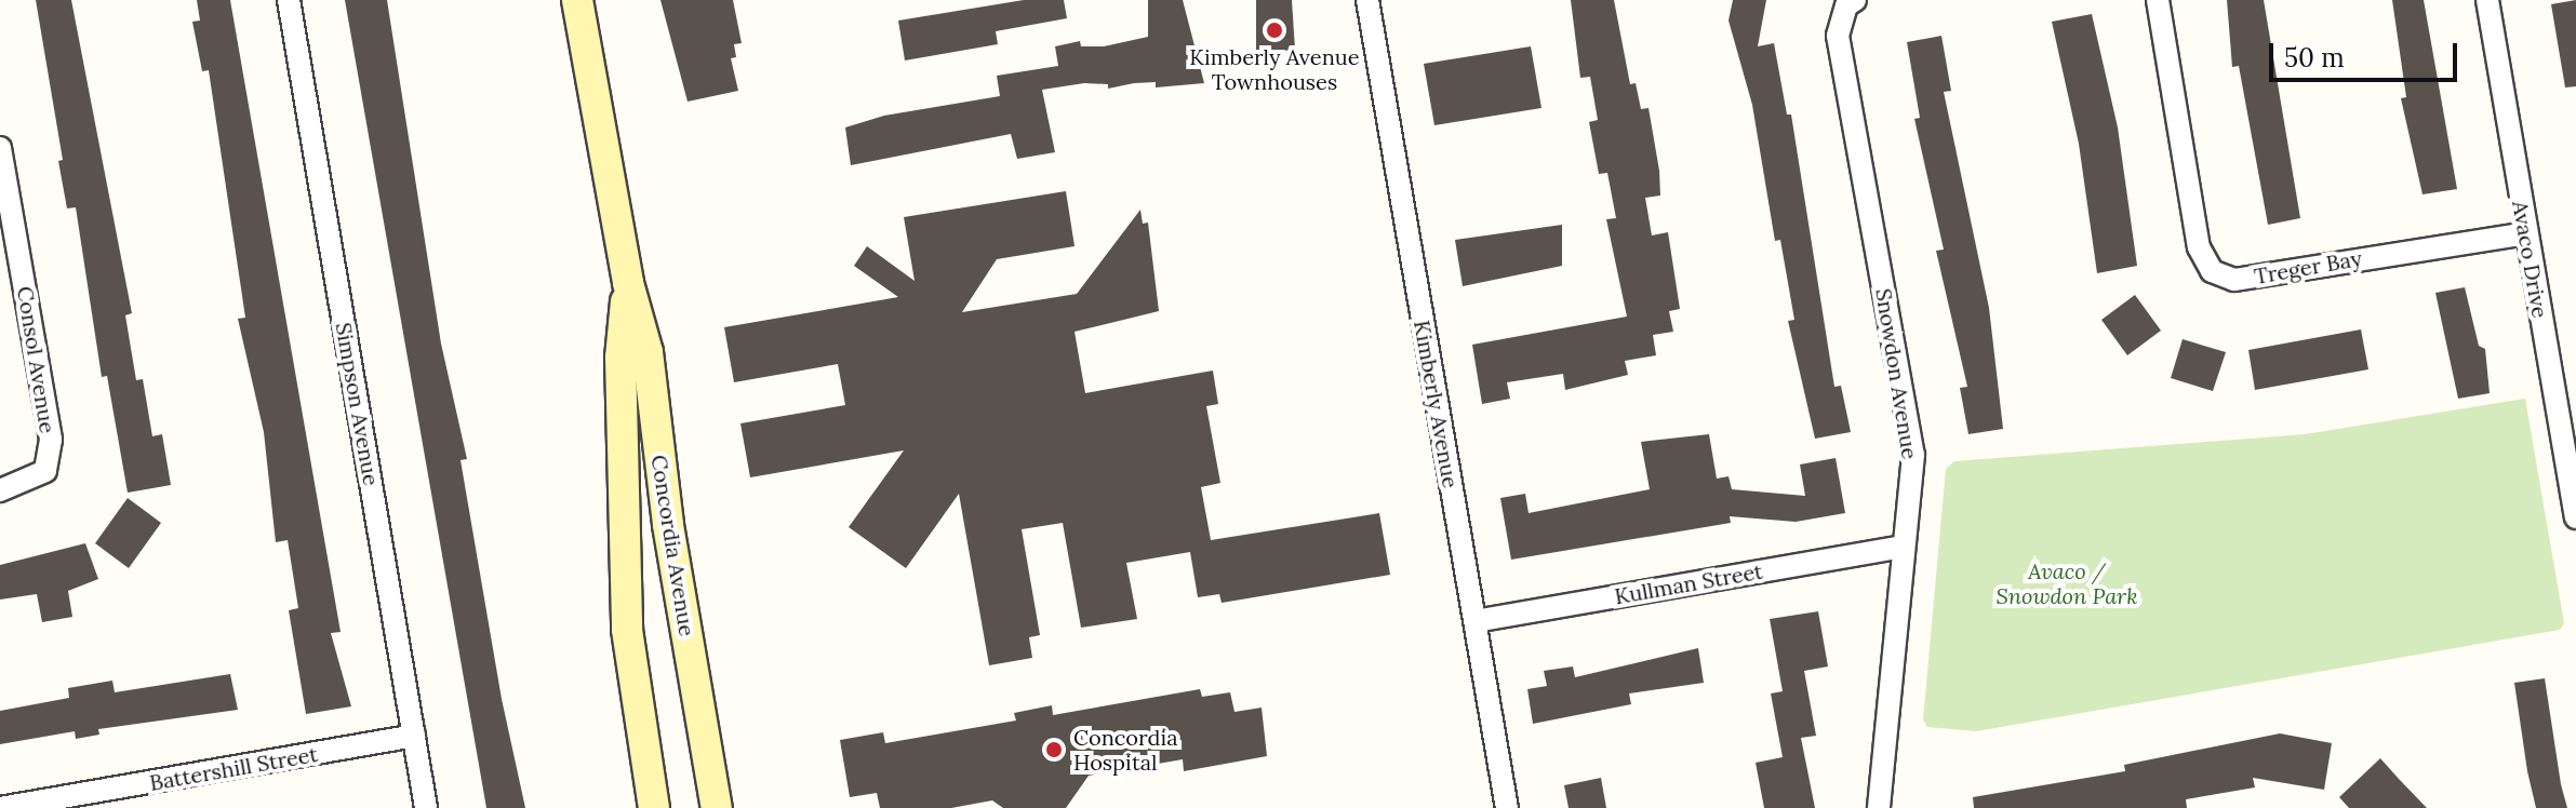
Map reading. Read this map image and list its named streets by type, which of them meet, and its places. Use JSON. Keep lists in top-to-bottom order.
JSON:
{
  "streets": {
    "main road": ["Concordia Avenue"],
    "street": [
      "Avaco Drive",
      "Treger Bay",
      "Consol Avenue",
      "Snowdon Avenue",
      "Simpson Avenue",
      "Kimberly Avenue",
      "Kullman Street",
      "Battershill Street"
    ]
  },
  "crossings": [
    ["Avaco Drive", "Treger Bay"],
    ["Snowdon Avenue", "Kullman Street"],
    ["Simpson Avenue", "Battershill Street"],
    ["Kimberly Avenue", "Kullman Street"]
  ],
  "parks": ["Avaco / Snowdon Park"],
  "places": ["Kimberly Avenue Townhouses", "Concordia Hospital"],
  "scale_bar": "50 m"
}
